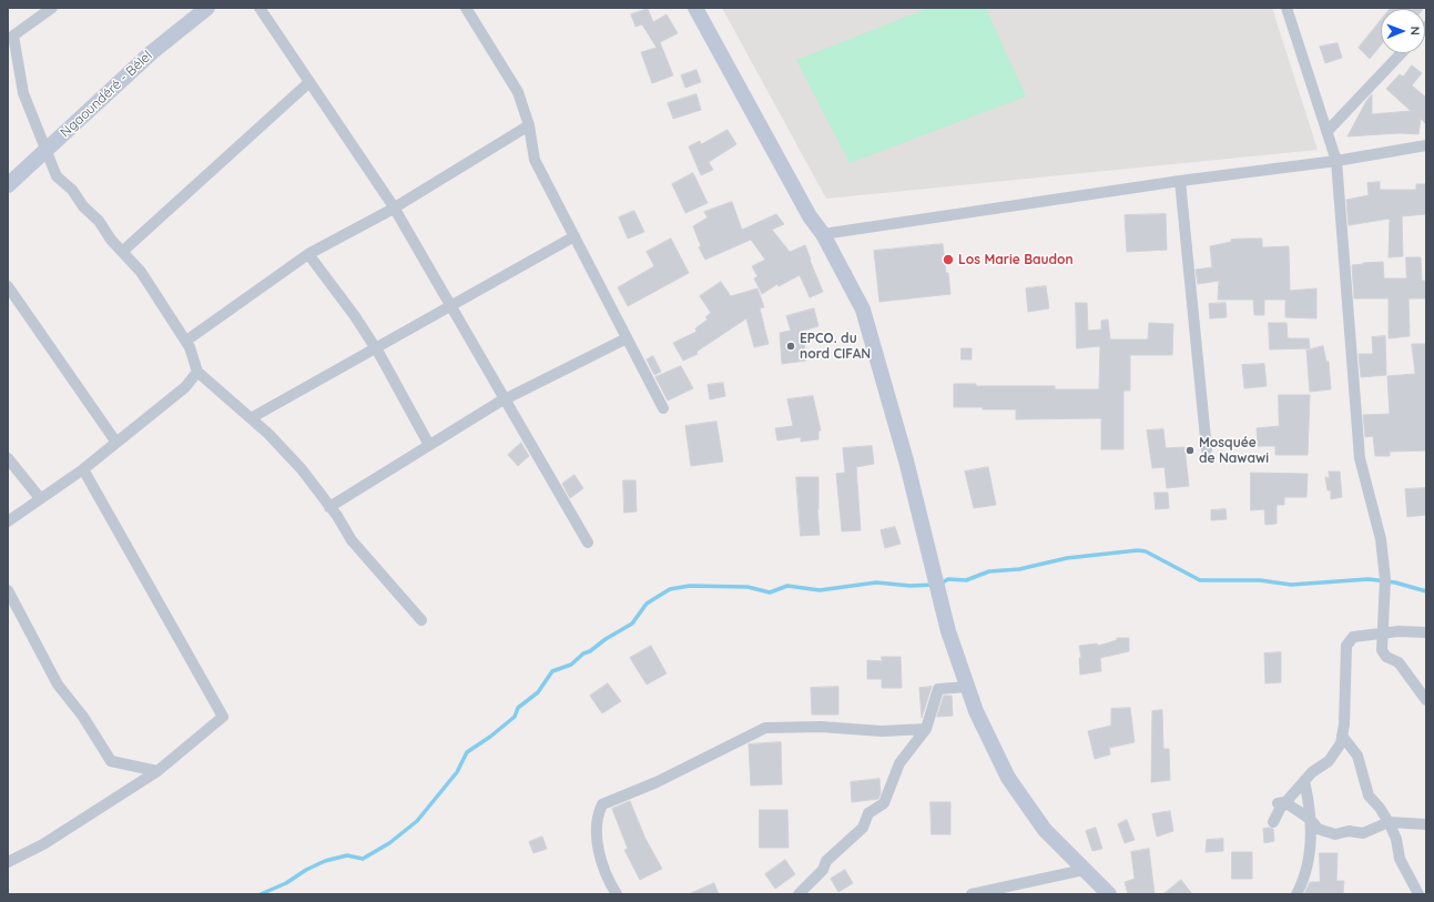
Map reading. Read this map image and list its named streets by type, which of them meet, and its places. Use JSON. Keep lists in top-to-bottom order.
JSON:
{
  "streets": {
    "street": ["Ngaoundéré - Bélel"]
  },
  "places": ["Los Marie Baudon", "EPCO. du nord CIFAN", "Mosquée de Nawawi"],
  "north": "right"
}
